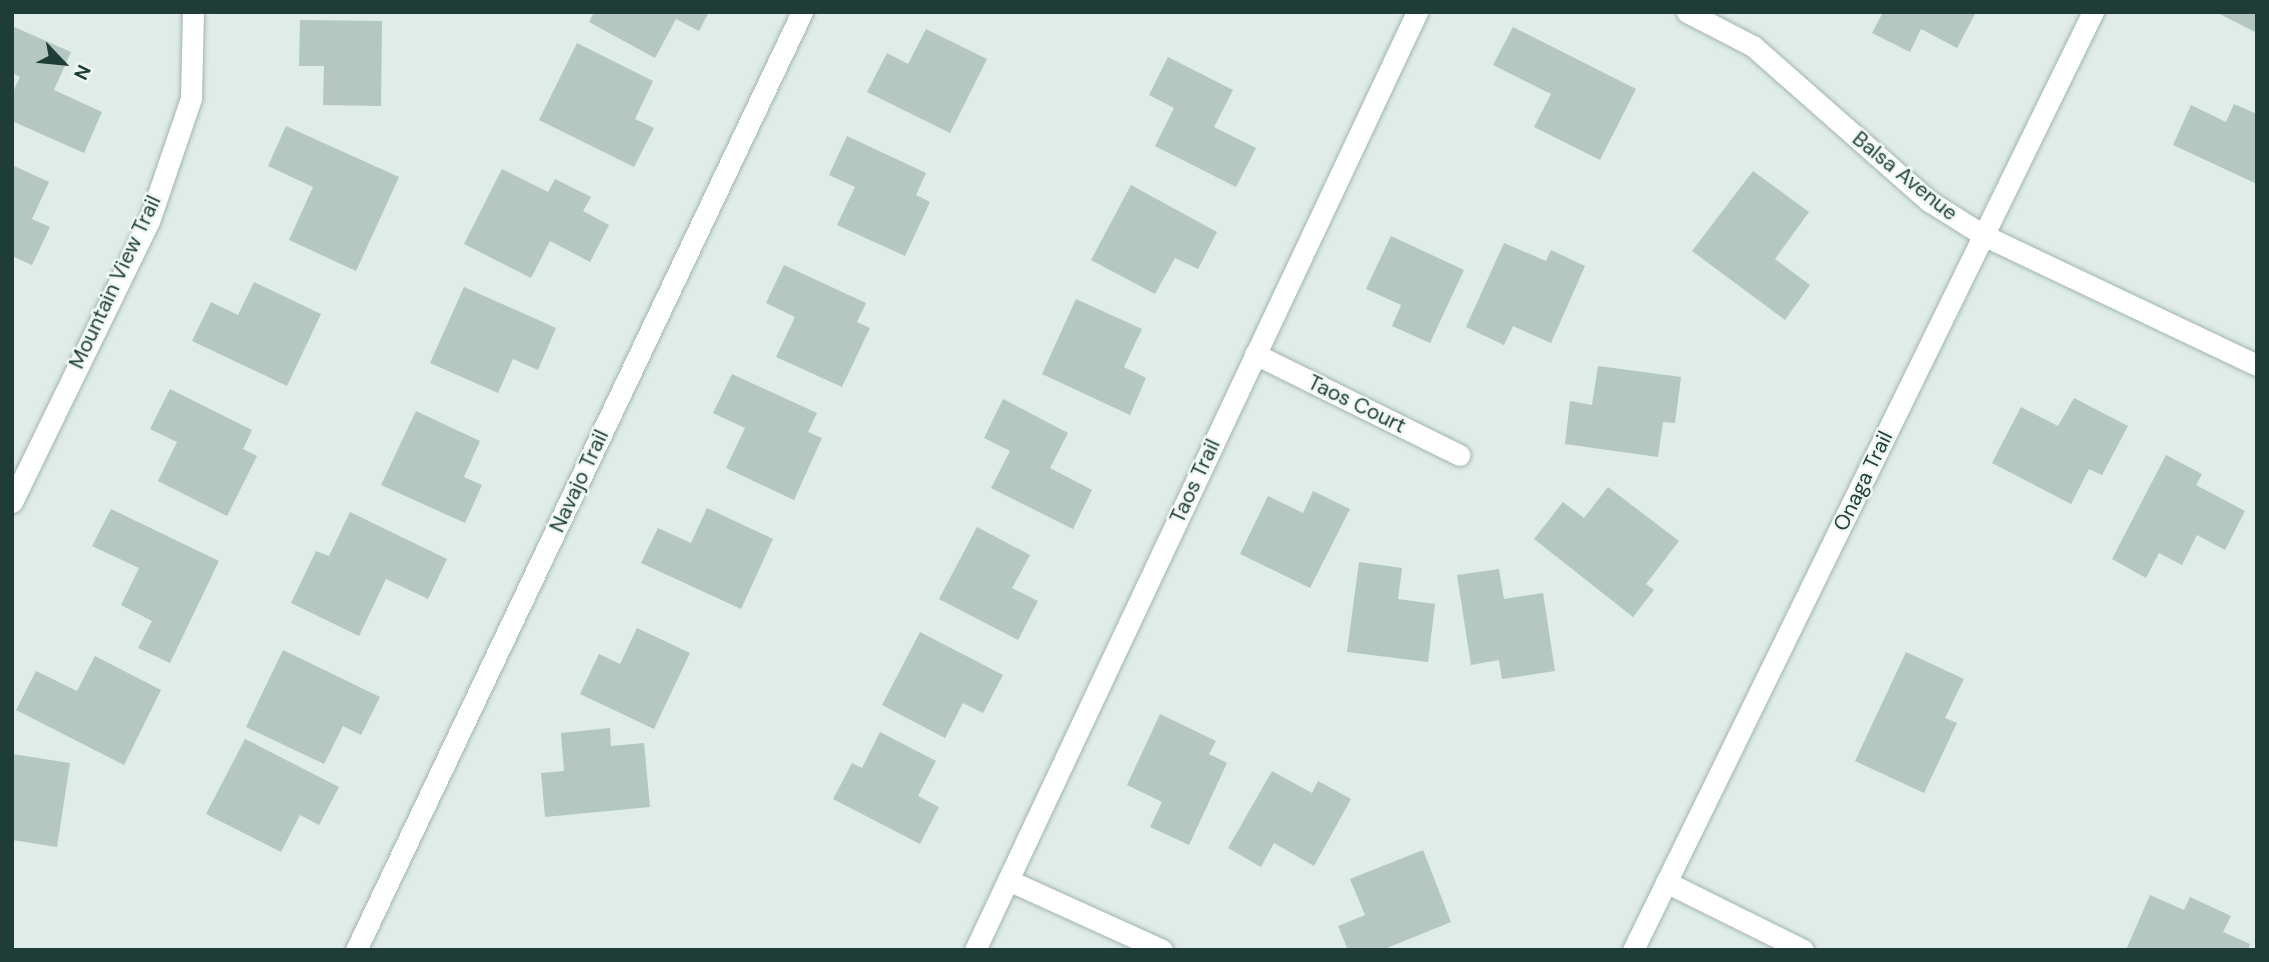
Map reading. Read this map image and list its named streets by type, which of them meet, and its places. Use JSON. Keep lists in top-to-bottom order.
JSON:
{
  "streets": {
    "street": [
      "Balsa Avenue",
      "Mountain View Trail",
      "Taos Court",
      "Navajo Trail",
      "Taos Trail",
      "Onaga Trail"
    ]
  },
  "crossings": [
    ["Balsa Avenue", "Onaga Trail"],
    ["Taos Court", "Taos Trail"]
  ],
  "north": "bottom right"
}
